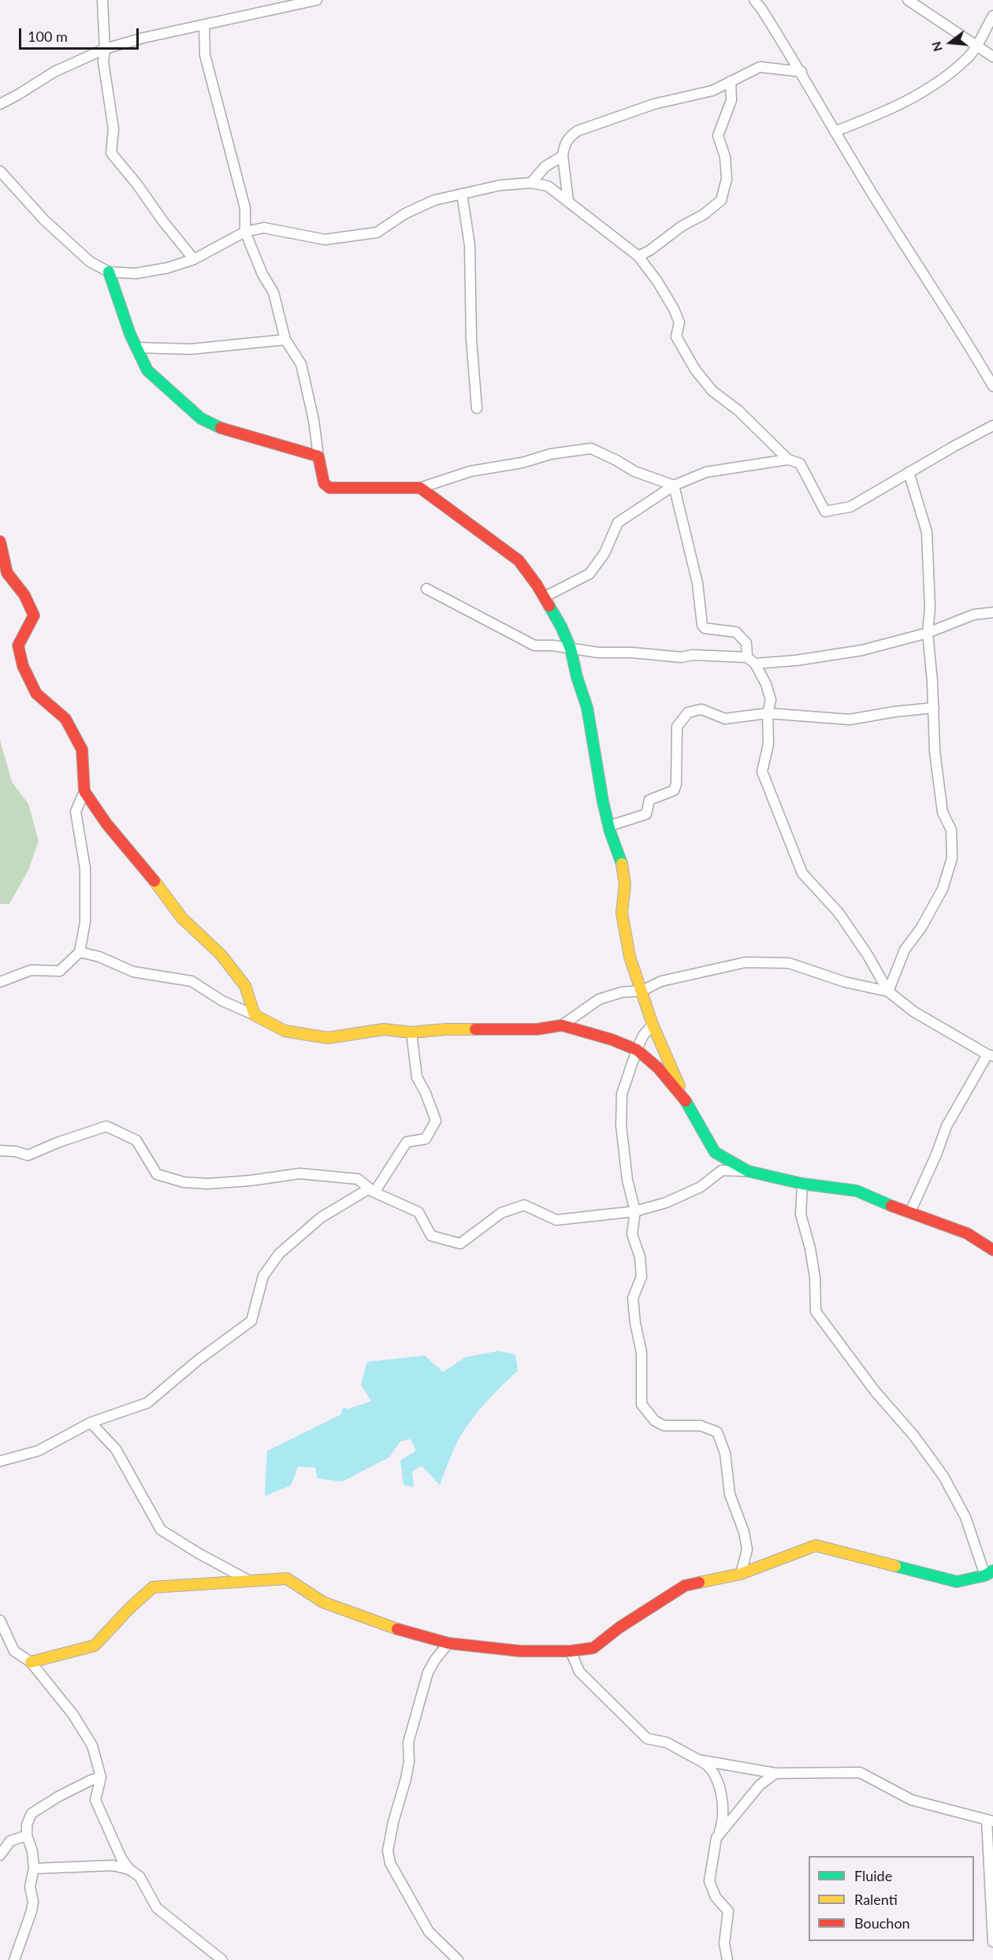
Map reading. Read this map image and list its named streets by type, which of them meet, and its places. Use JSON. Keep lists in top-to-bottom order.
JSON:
{
  "legend": ["Fluide", "Ralenti", "Bouchon"],
  "scale_bar": "100 m",
  "north": "left"
}
